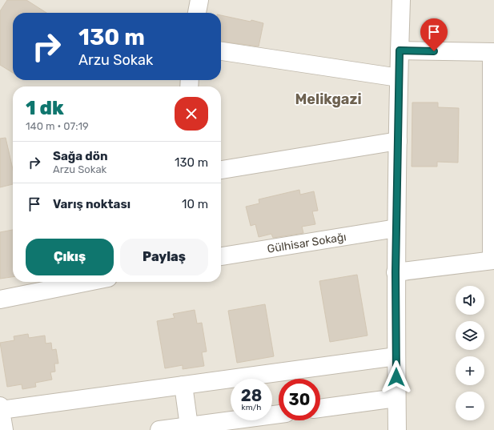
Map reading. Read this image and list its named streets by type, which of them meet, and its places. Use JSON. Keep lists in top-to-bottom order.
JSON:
{
  "streets": {
    "street": ["Gülhisar Sokağı"]
  },
  "districts": ["Melikgazi"],
  "page": {
    "turn": ["130 m", "Arzu Sokak"],
    "heading": ["1 dk", "140 m · 07:19"],
    "list": [
      {
        "name": "Sağa dön",
        "note": "Arzu Sokak",
        "value": "130 m"
      },
      {
        "name": "Varış noktası",
        "value": "10 m"
      }
    ],
    "buttons": ["Çıkış", "Paylaş"],
    "map_buttons": ["+", "−"],
    "speed": "28 km/h",
    "limit": "30"
  }
}
